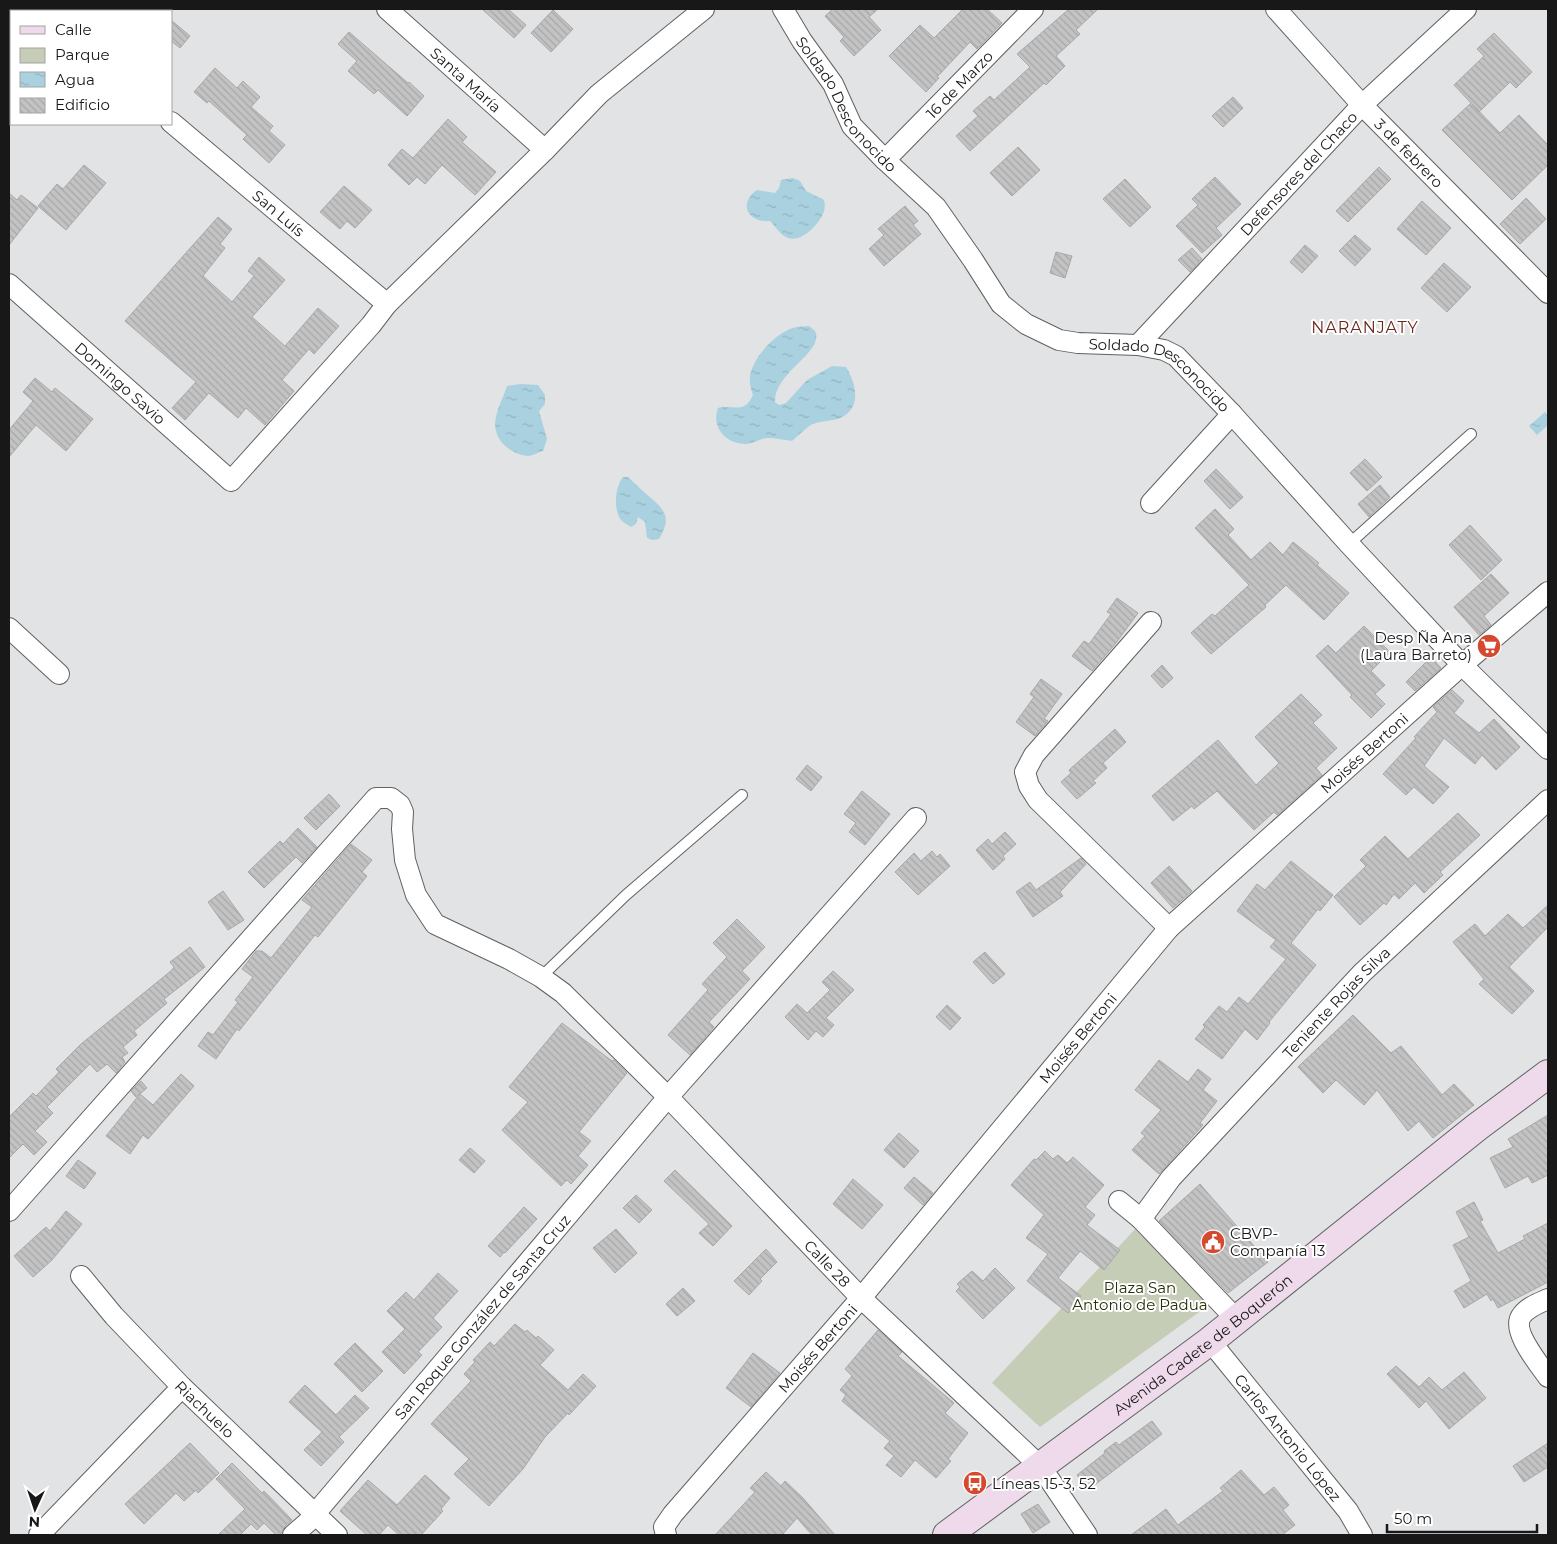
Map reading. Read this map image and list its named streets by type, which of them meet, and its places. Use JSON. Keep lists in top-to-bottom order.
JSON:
{
  "streets": {
    "main road": ["Avenida Cadete de Boquerón"],
    "street": [
      "Santa María",
      "16 de Marzo",
      "Soldado Desconocido",
      "3 de febrero",
      "Defensores del Chaco",
      "San Luís",
      "Domingo Savio",
      "Moisés Bertoni",
      "Teniente Rojas Silva",
      "Calle 28",
      "San Roque González de Santa Cruz",
      "Riachuelo",
      "Carlos Antonio López"
    ]
  },
  "crossings": [
    ["16 de Marzo", "Soldado Desconocido"],
    ["Soldado Desconocido", "Defensores del Chaco"],
    ["Soldado Desconocido", "Moisés Bertoni"],
    ["3 de febrero", "Defensores del Chaco"],
    ["San Luís", "Domingo Savio"],
    ["Moisés Bertoni", "Calle 28"],
    ["Calle 28", "San Roque González de Santa Cruz"],
    ["Calle 28", "Avenida Cadete de Boquerón"],
    ["San Roque González de Santa Cruz", "Riachuelo"],
    ["Avenida Cadete de Boquerón", "Carlos Antonio López"]
  ],
  "districts": ["NARANJATY"],
  "parks": ["Plaza San Antonio de Padua"],
  "places": {
    "supermarket": ["Desp Ña Ana (Laura Barreto)"],
    "public building": ["CBVP- Companía 13"],
    "bus stop": ["Líneas 15-3, 52"]
  },
  "legend": [
    "Calle",
    "Parque",
    "Agua",
    "Edificio"
  ],
  "scale_bar": "50 m",
  "north": "bottom"
}
